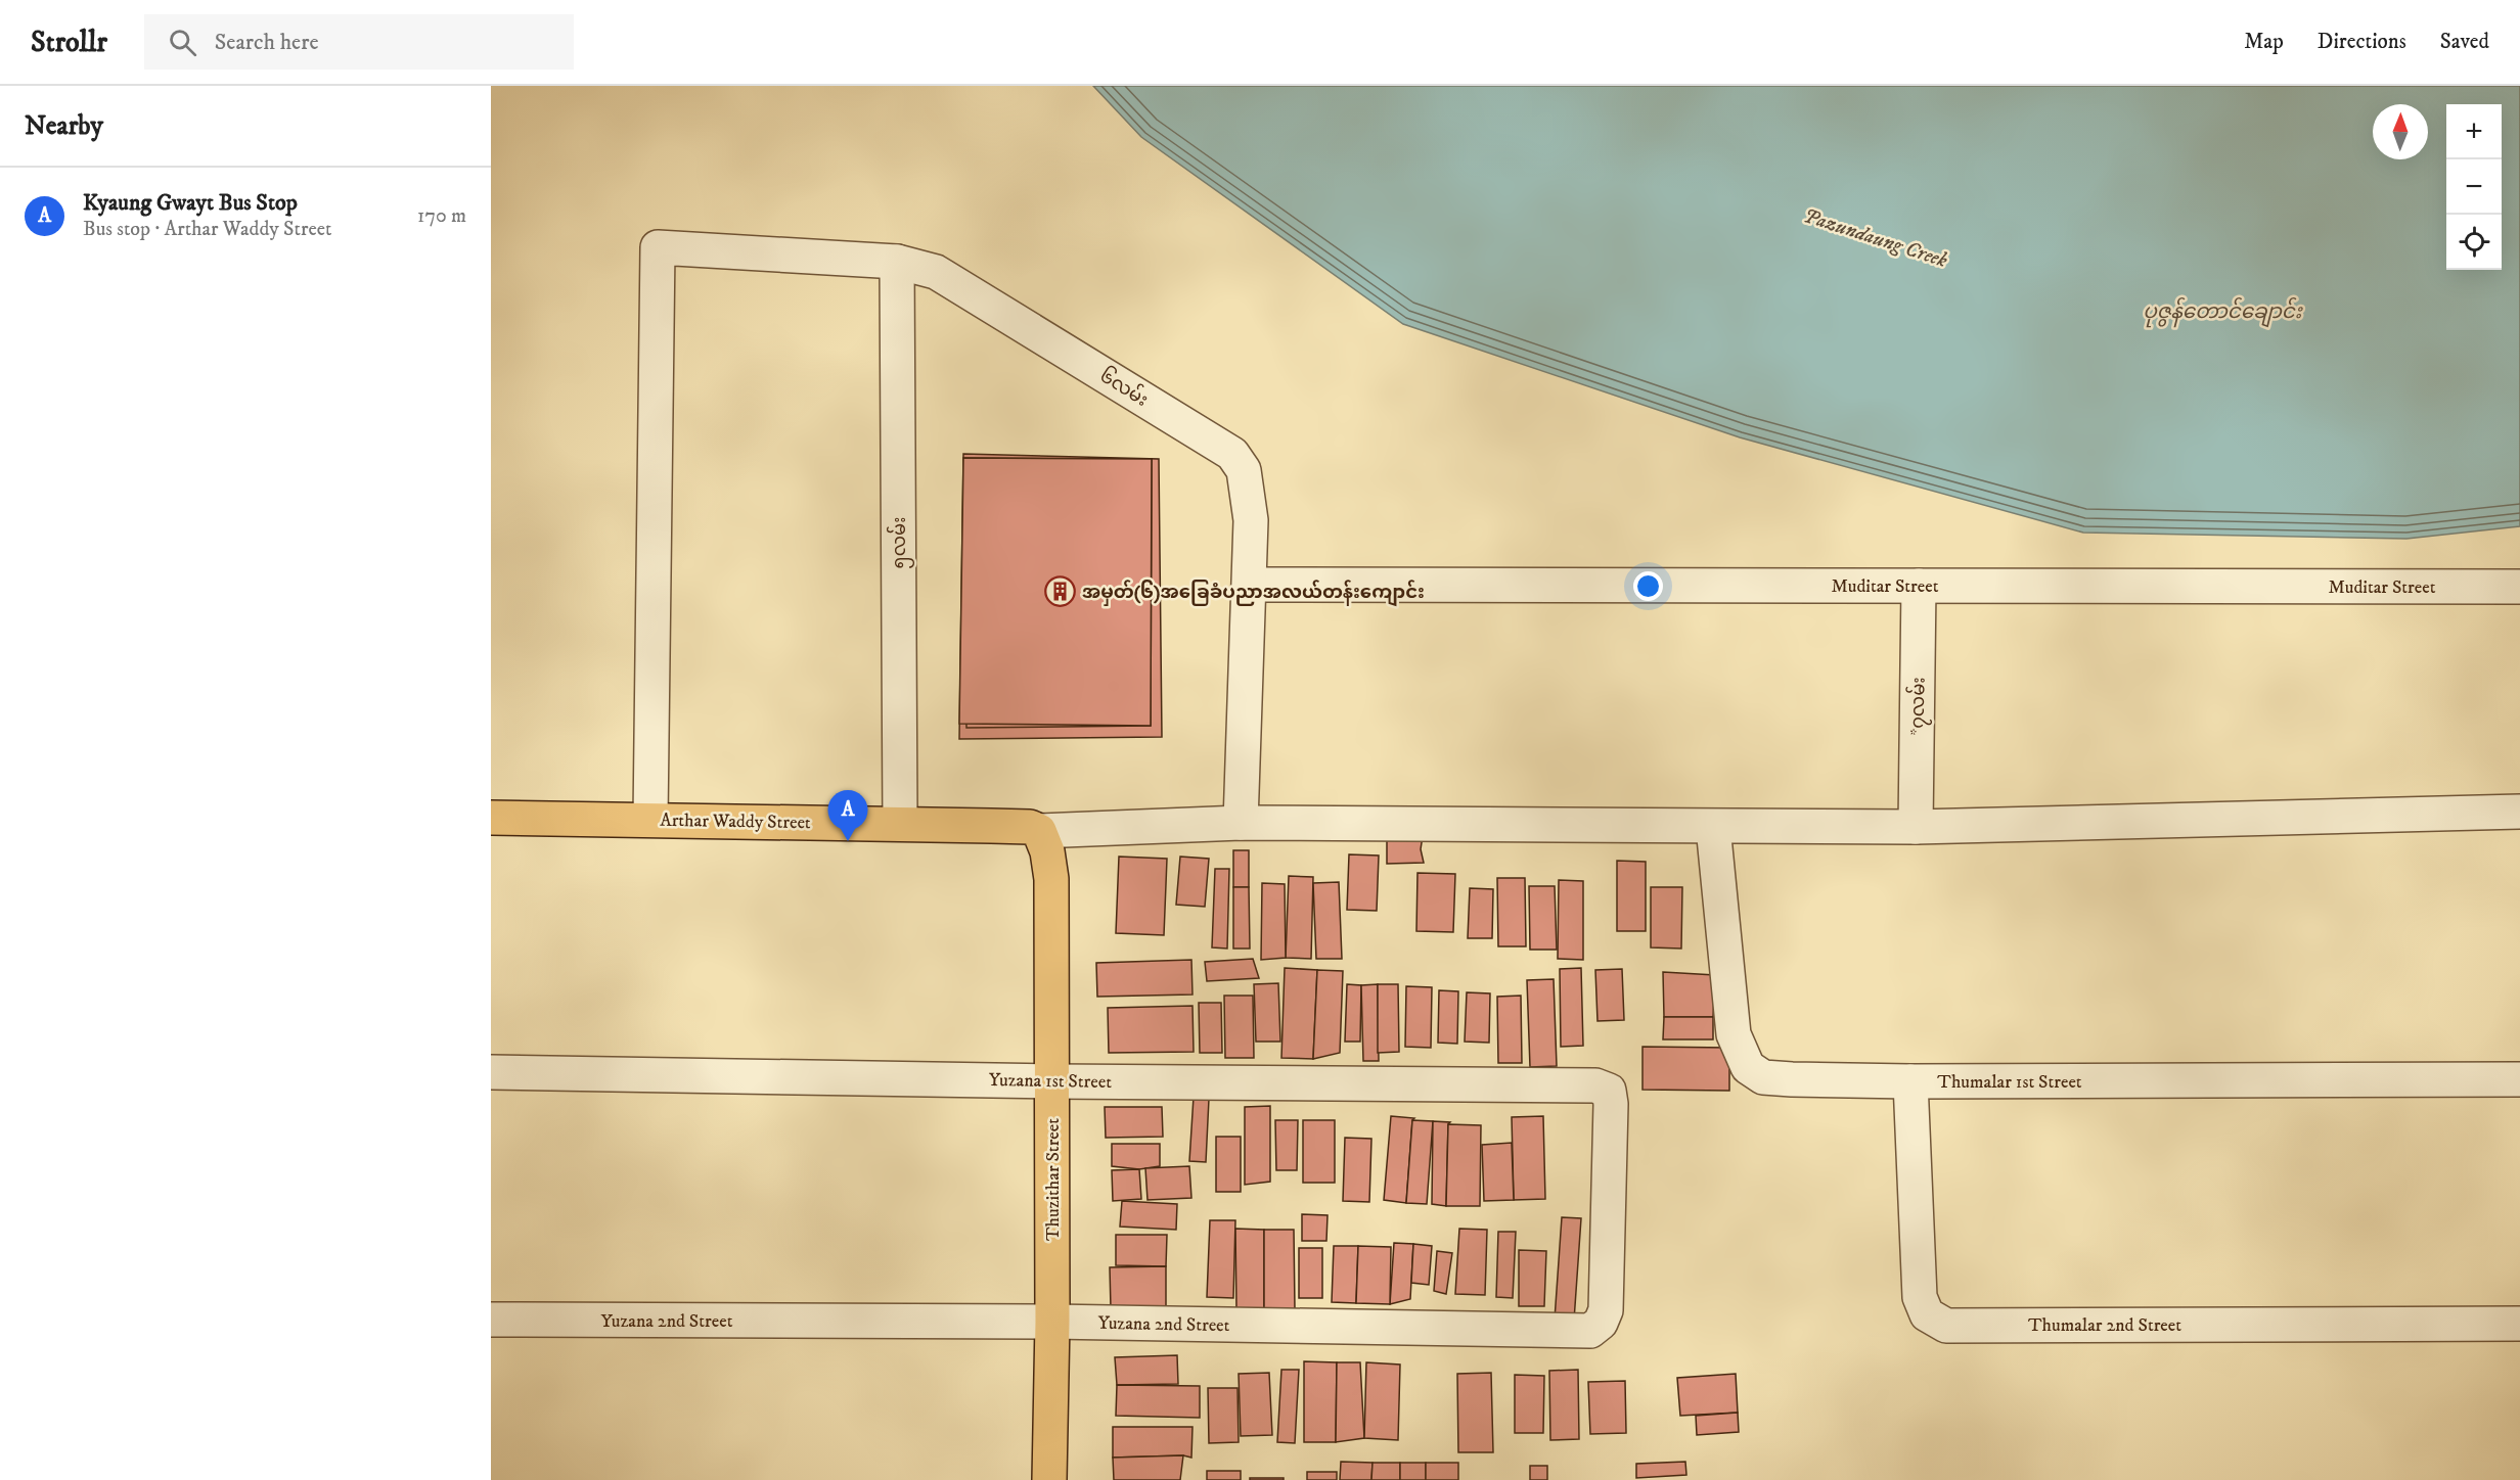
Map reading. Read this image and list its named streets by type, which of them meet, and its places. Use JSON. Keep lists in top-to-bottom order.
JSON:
{
  "streets": {
    "main road": ["Arthar Waddy Street", "Thuzithar Street"],
    "street": [
      "၆လမ်း",
      "၅လမ်း",
      "Muditar Street",
      "*၇လမ်း",
      "Yuzana 1st Street",
      "Thumalar 1st Street",
      "Yuzana 2nd Street",
      "Thumalar 2nd Street"
    ]
  },
  "crossings": [
    ["၆လမ်း", "၅လမ်း"],
    ["၆လမ်း", "Muditar Street"],
    ["၆လမ်း", "Arthar Waddy Street"],
    ["၅လမ်း", "Arthar Waddy Street"],
    ["Muditar Street", "*၇လမ်း"],
    ["Arthar Waddy Street", "Thuzithar Street"],
    ["Yuzana 1st Street", "Thuzithar Street"],
    ["Yuzana 1st Street", "Yuzana 2nd Street"],
    ["Thumalar 1st Street", "Thumalar 2nd Street"],
    ["Thuzithar Street", "Yuzana 2nd Street"]
  ],
  "water": ["Pazundaung Creek", "ပုဇွန်တောင်ချောင်း"],
  "places": {
    "building": ["အမှတ်(၆)အခြေခံပညာအလယ်တန်းကျောင်း"]
  },
  "north": "top",
  "page": {
    "header": "Strollr",
    "search": "Search here",
    "nav": ["Map", "Directions", "Saved"],
    "heading": "Nearby",
    "map_buttons": ["+", "−"],
    "list": [
      {
        "mark": "A",
        "name": "Kyaung Gwayt Bus Stop",
        "note": "Bus stop · Arthar Waddy Street",
        "value": "170 m"
      }
    ],
    "pins": "A"
  }
}
